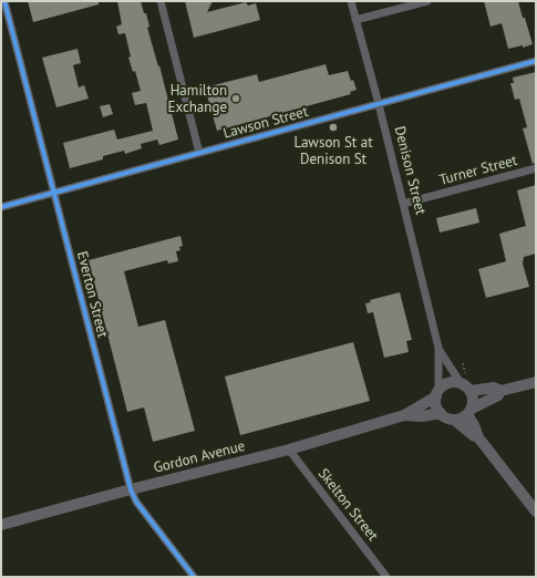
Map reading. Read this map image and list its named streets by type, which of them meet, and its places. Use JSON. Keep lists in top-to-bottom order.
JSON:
{
  "streets": {
    "main road": ["Gordon Avenue"],
    "street": [
      "Lawson Street",
      "Denison Street",
      "Turner Street",
      "Everton Street",
      "Skelton Street"
    ]
  },
  "crossings": [
    ["Lawson Street", "Denison Street"],
    ["Lawson Street", "Everton Street"],
    ["Denison Street", "Turner Street"],
    ["Denison Street", "Gordon Avenue"],
    ["Everton Street", "Gordon Avenue"],
    ["Gordon Avenue", "Skelton Street"]
  ],
  "places": ["Hamilton Exchange", "Lawson St at Denison St"]
}
